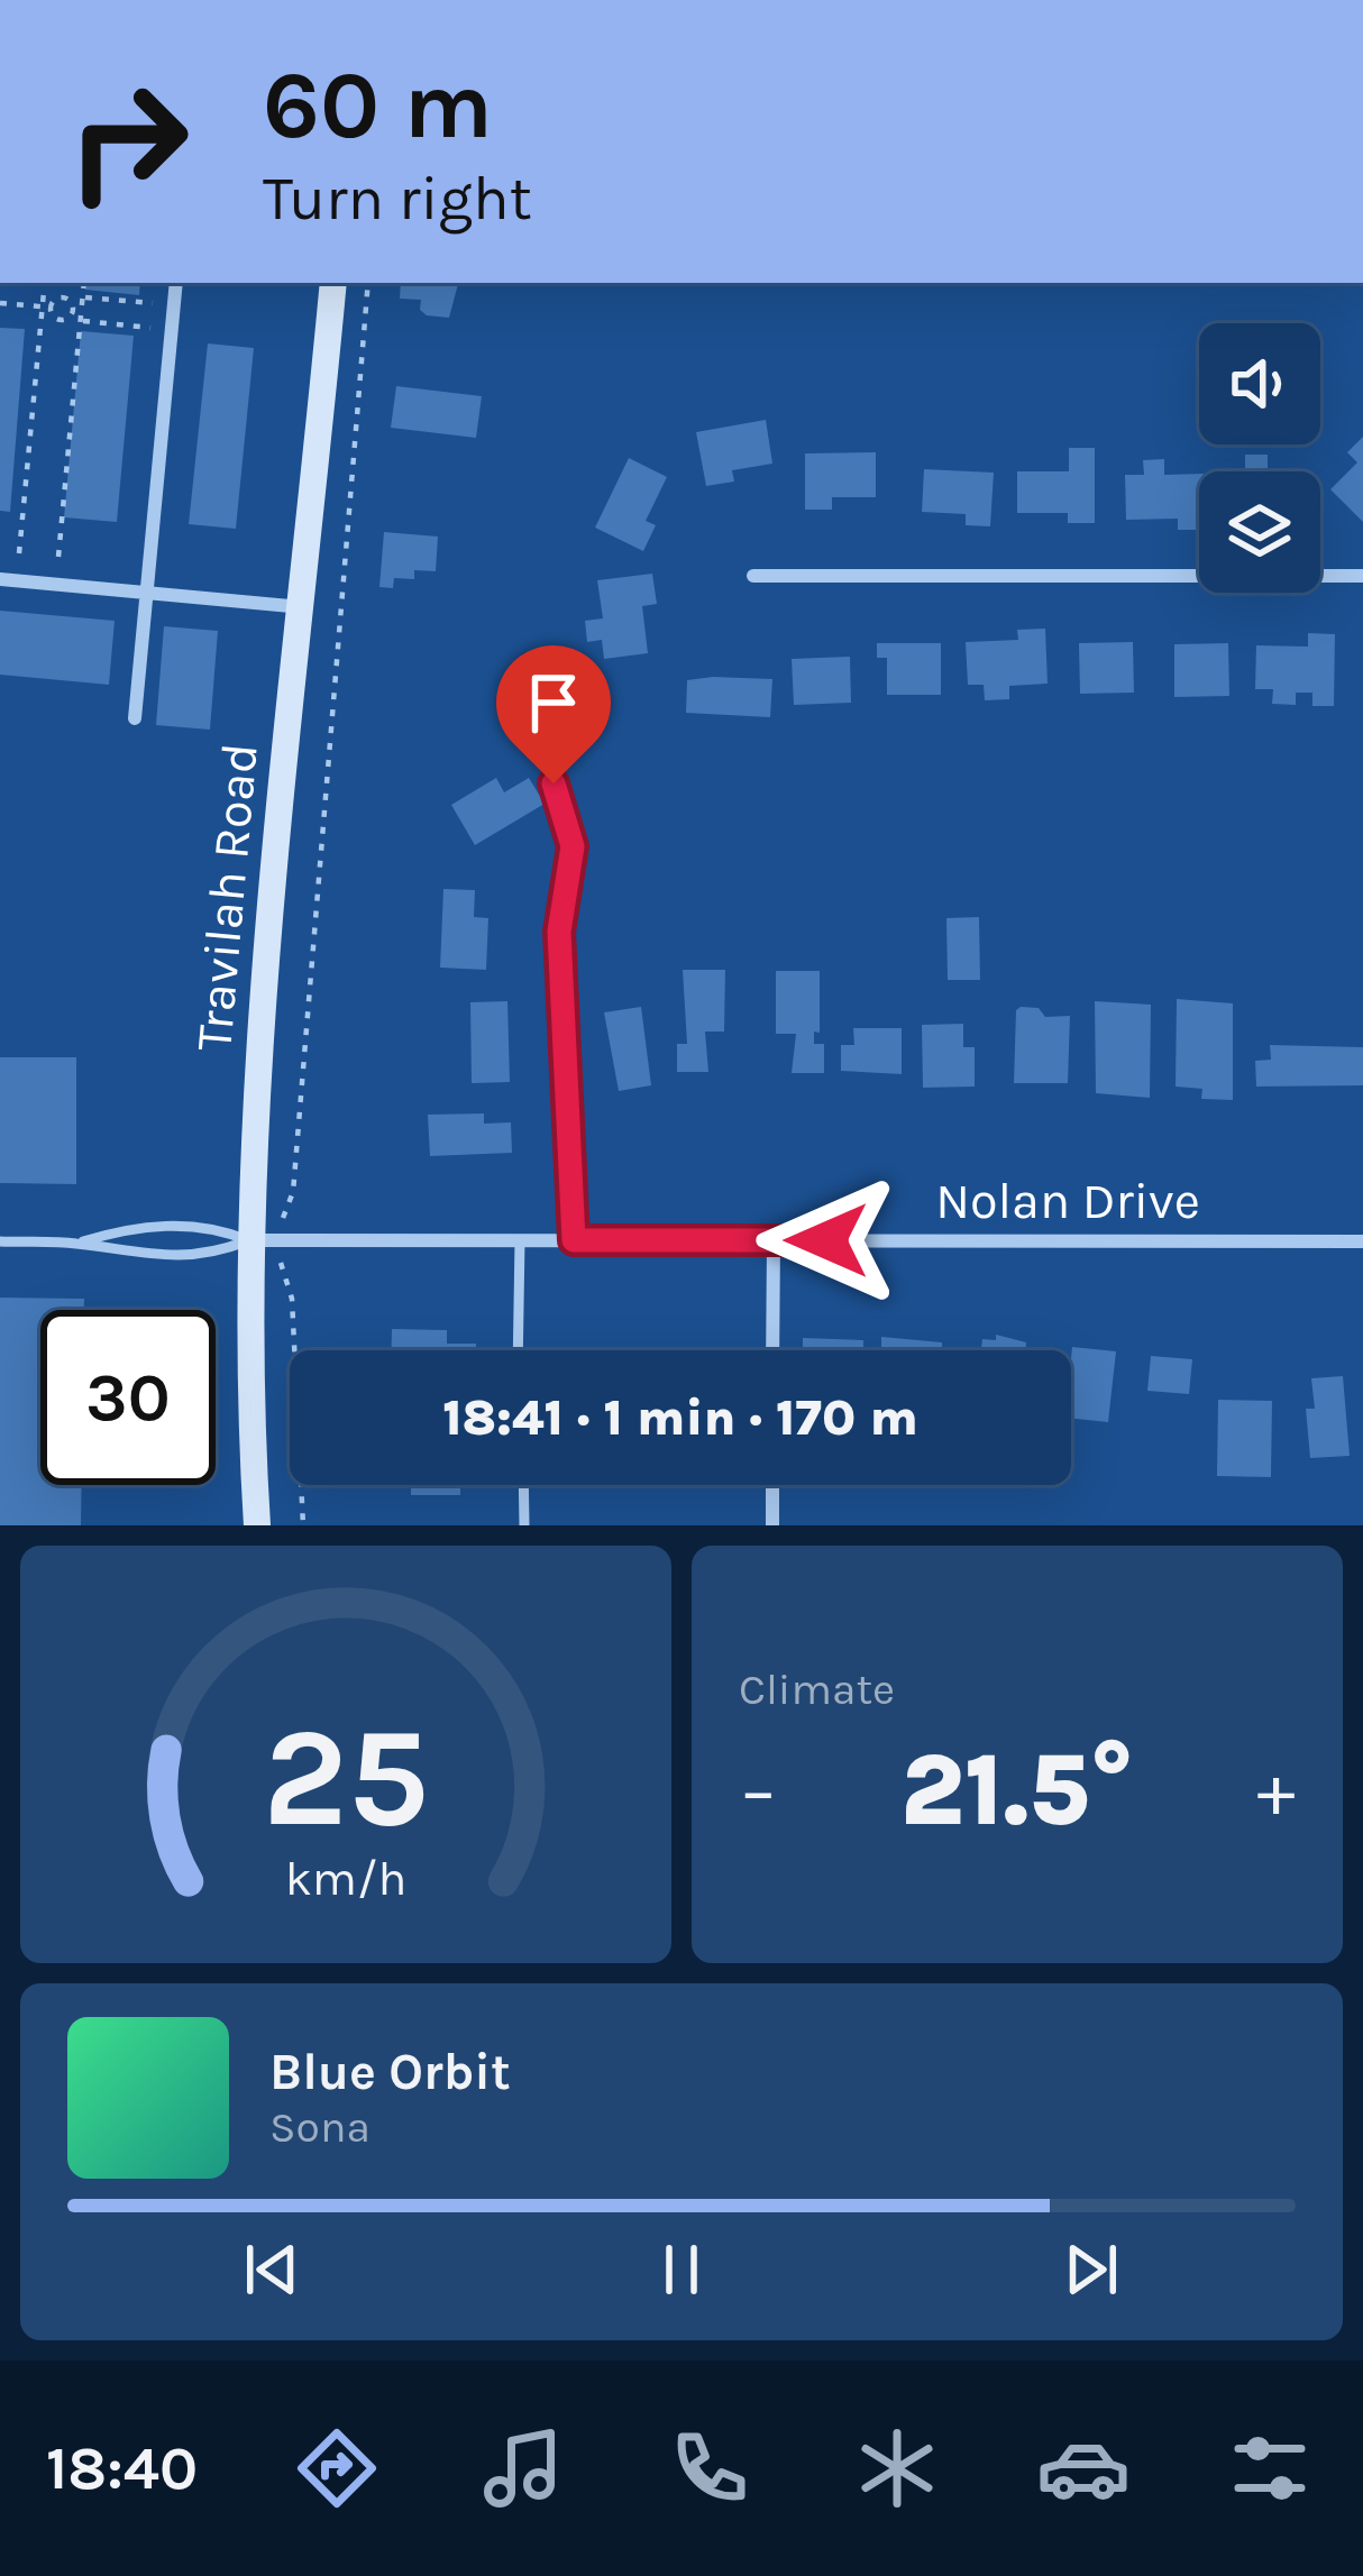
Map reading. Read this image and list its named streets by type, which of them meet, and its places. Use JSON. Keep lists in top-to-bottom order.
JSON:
{
  "streets": {
    "main road": ["Travilah Road"],
    "street": ["Nolan Drive"]
  },
  "crossings": [
    ["Travilah Road", "Nolan Drive"]
  ],
  "page": {
    "turn": ["60 m", "Turn right"],
    "limit": "30",
    "trip": "18:41 · 1 min · 170 m",
    "tile": "Climate",
    "heat": ["−", "21.5°", "+"],
    "song": ["Blue Orbit", "Sona"],
    "tabs": "18:40",
    "gauge": ["25", "km/h"]
  }
}
